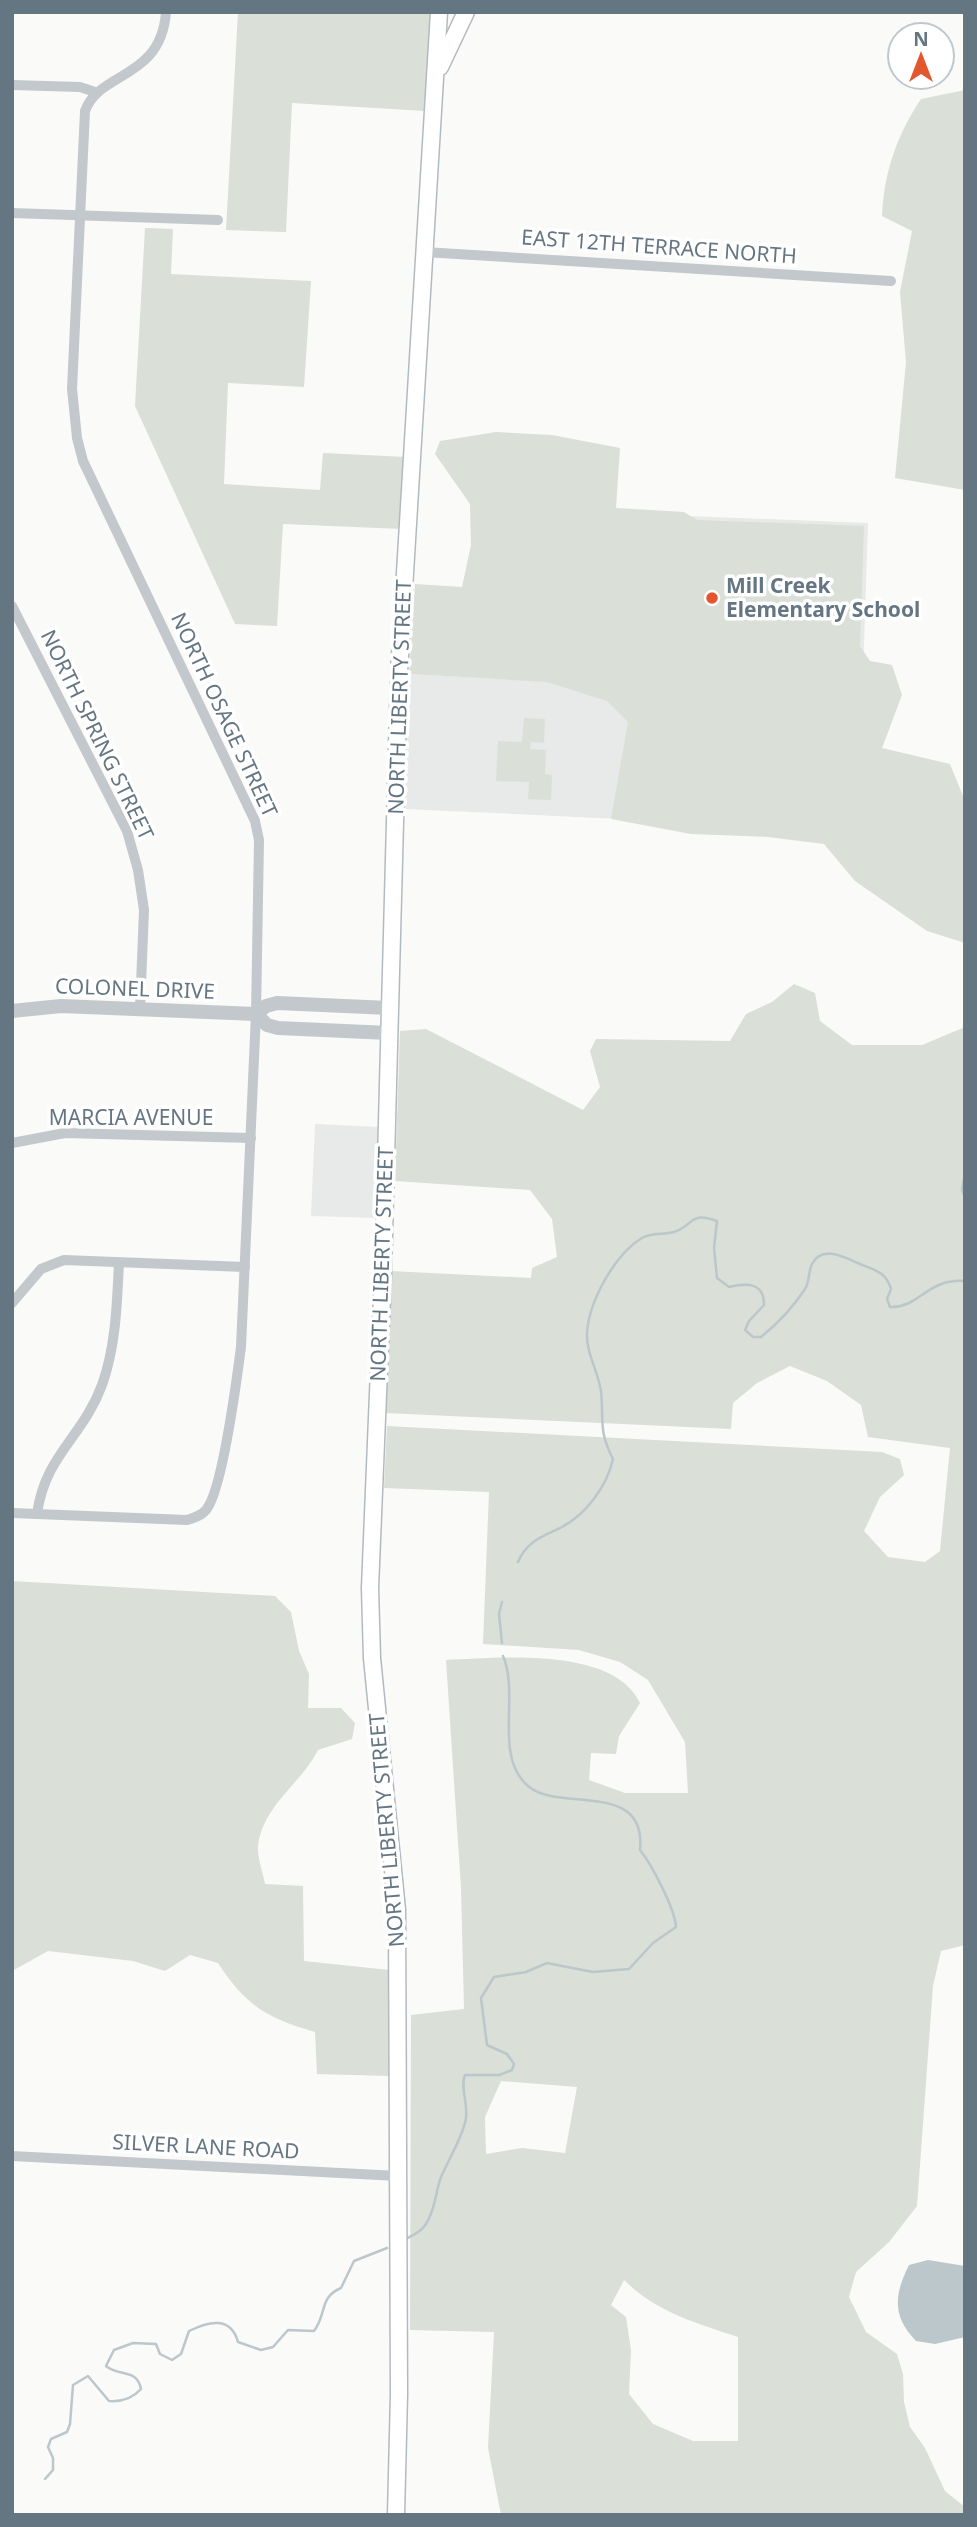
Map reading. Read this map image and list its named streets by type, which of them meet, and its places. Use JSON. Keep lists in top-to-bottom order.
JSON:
{
  "streets": {
    "main road": ["NORTH LIBERTY STREET"],
    "street": [
      "EAST 12TH TERRACE NORTH",
      "NORTH OSAGE STREET",
      "NORTH SPRING STREET",
      "COLONEL DRIVE",
      "MARCIA AVENUE",
      "SILVER LANE ROAD"
    ]
  },
  "crossings": [
    ["EAST 12TH TERRACE NORTH", "NORTH LIBERTY STREET"],
    ["NORTH LIBERTY STREET", "COLONEL DRIVE"],
    ["NORTH LIBERTY STREET", "SILVER LANE ROAD"],
    ["NORTH OSAGE STREET", "COLONEL DRIVE"],
    ["NORTH OSAGE STREET", "MARCIA AVENUE"],
    ["NORTH SPRING STREET", "COLONEL DRIVE"]
  ],
  "places": ["Mill Creek Elementary School"],
  "north": "top"
}
